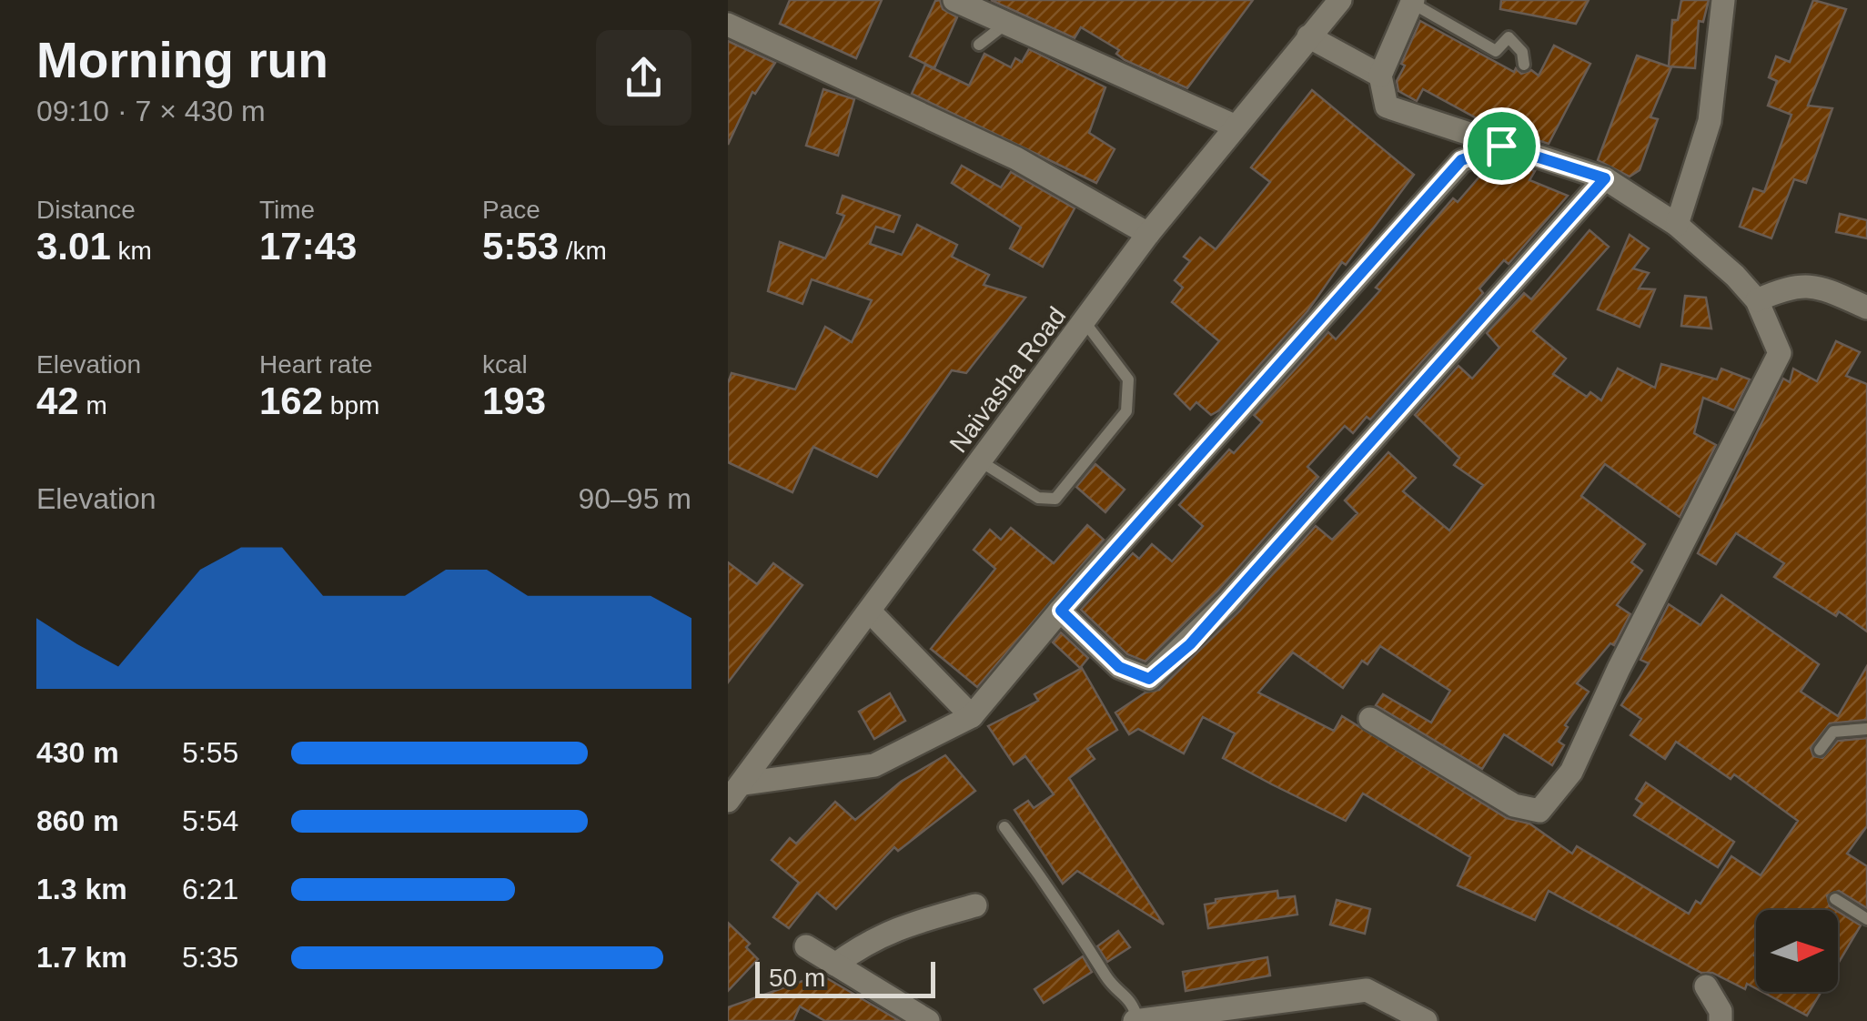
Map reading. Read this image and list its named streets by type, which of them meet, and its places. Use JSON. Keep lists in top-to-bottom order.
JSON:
{
  "streets": {
    "street": ["Naivasha Road"]
  },
  "scale_bar": "50 m",
  "north": "right",
  "page": {
    "heading": ["Morning run", "09:10 · 7 × 430 m"],
    "stats": [
      ["Distance", "3.01 km"],
      ["Time", "17:43"],
      ["Pace", "5:53 /km"],
      ["Elevation", "42 m"],
      ["Heart rate", "162 bpm"],
      ["kcal", "193"]
    ],
    "chart": ["Elevation", "90–95 m"],
    "list": [
      {
        "name": "430 m",
        "note": "5:55"
      },
      {
        "name": "860 m",
        "note": "5:54"
      },
      {
        "name": "1.3 km",
        "note": "6:21"
      },
      {
        "name": "1.7 km",
        "note": "5:35"
      }
    ],
    "scale": "50 m"
  }
}
